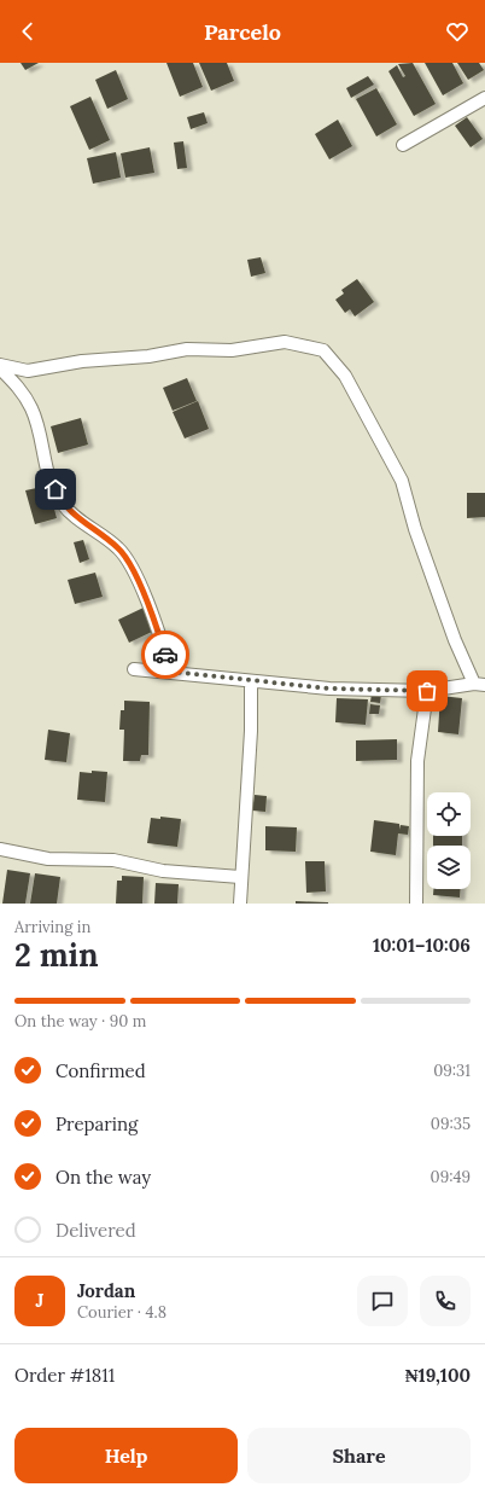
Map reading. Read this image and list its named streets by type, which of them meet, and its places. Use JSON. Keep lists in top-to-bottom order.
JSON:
{
  "page": {
    "header": "Parcelo",
    "heading": ["2 min", "Arriving in", "10:01–10:06"],
    "panel": [
      "Jordan",
      "Courier · 4.8",
      "Order #1811",
      "₦19,100"
    ],
    "bar": "On the way · 90 m",
    "list": [
      ["Confirmed", "09:31"],
      ["Preparing", "09:35"],
      ["On the way", "09:49"],
      "Delivered"
    ],
    "round": "J",
    "buttons": ["Help", "Share"]
  }
}
